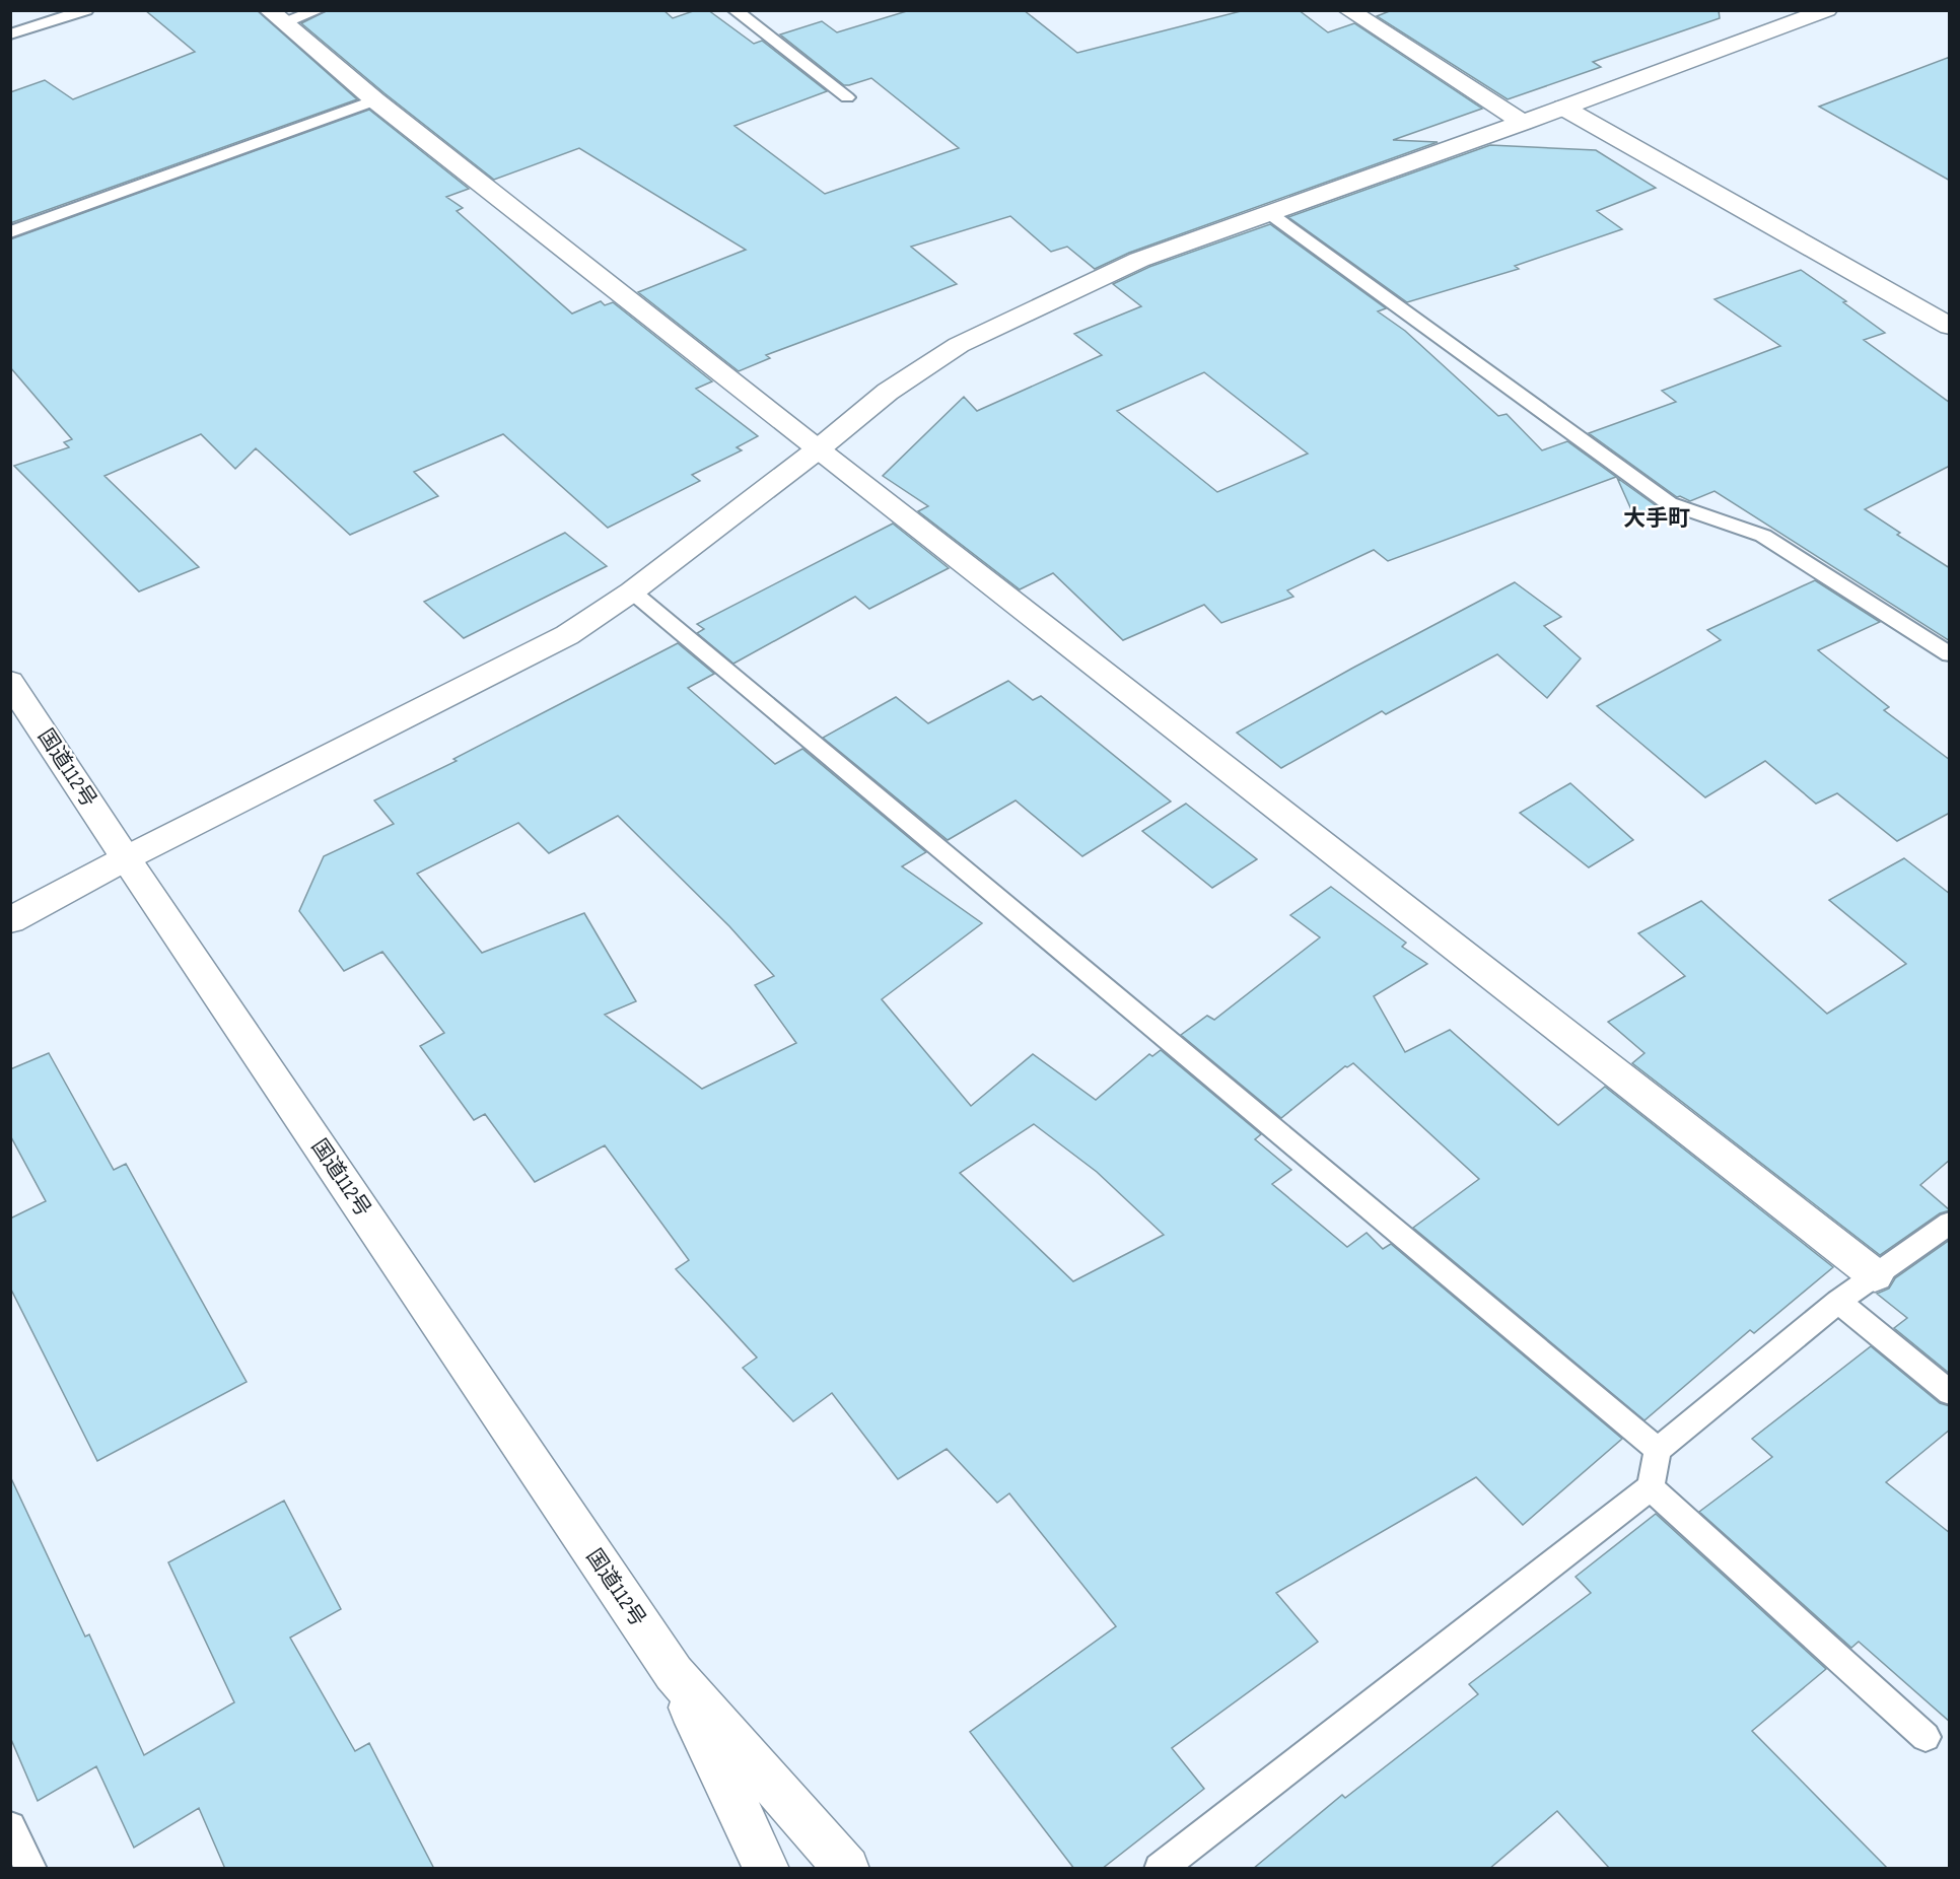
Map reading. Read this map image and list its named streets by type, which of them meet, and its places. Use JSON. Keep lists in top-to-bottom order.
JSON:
{
  "streets": {
    "main road": ["国道112号"]
  },
  "districts": ["大手町"]
}
